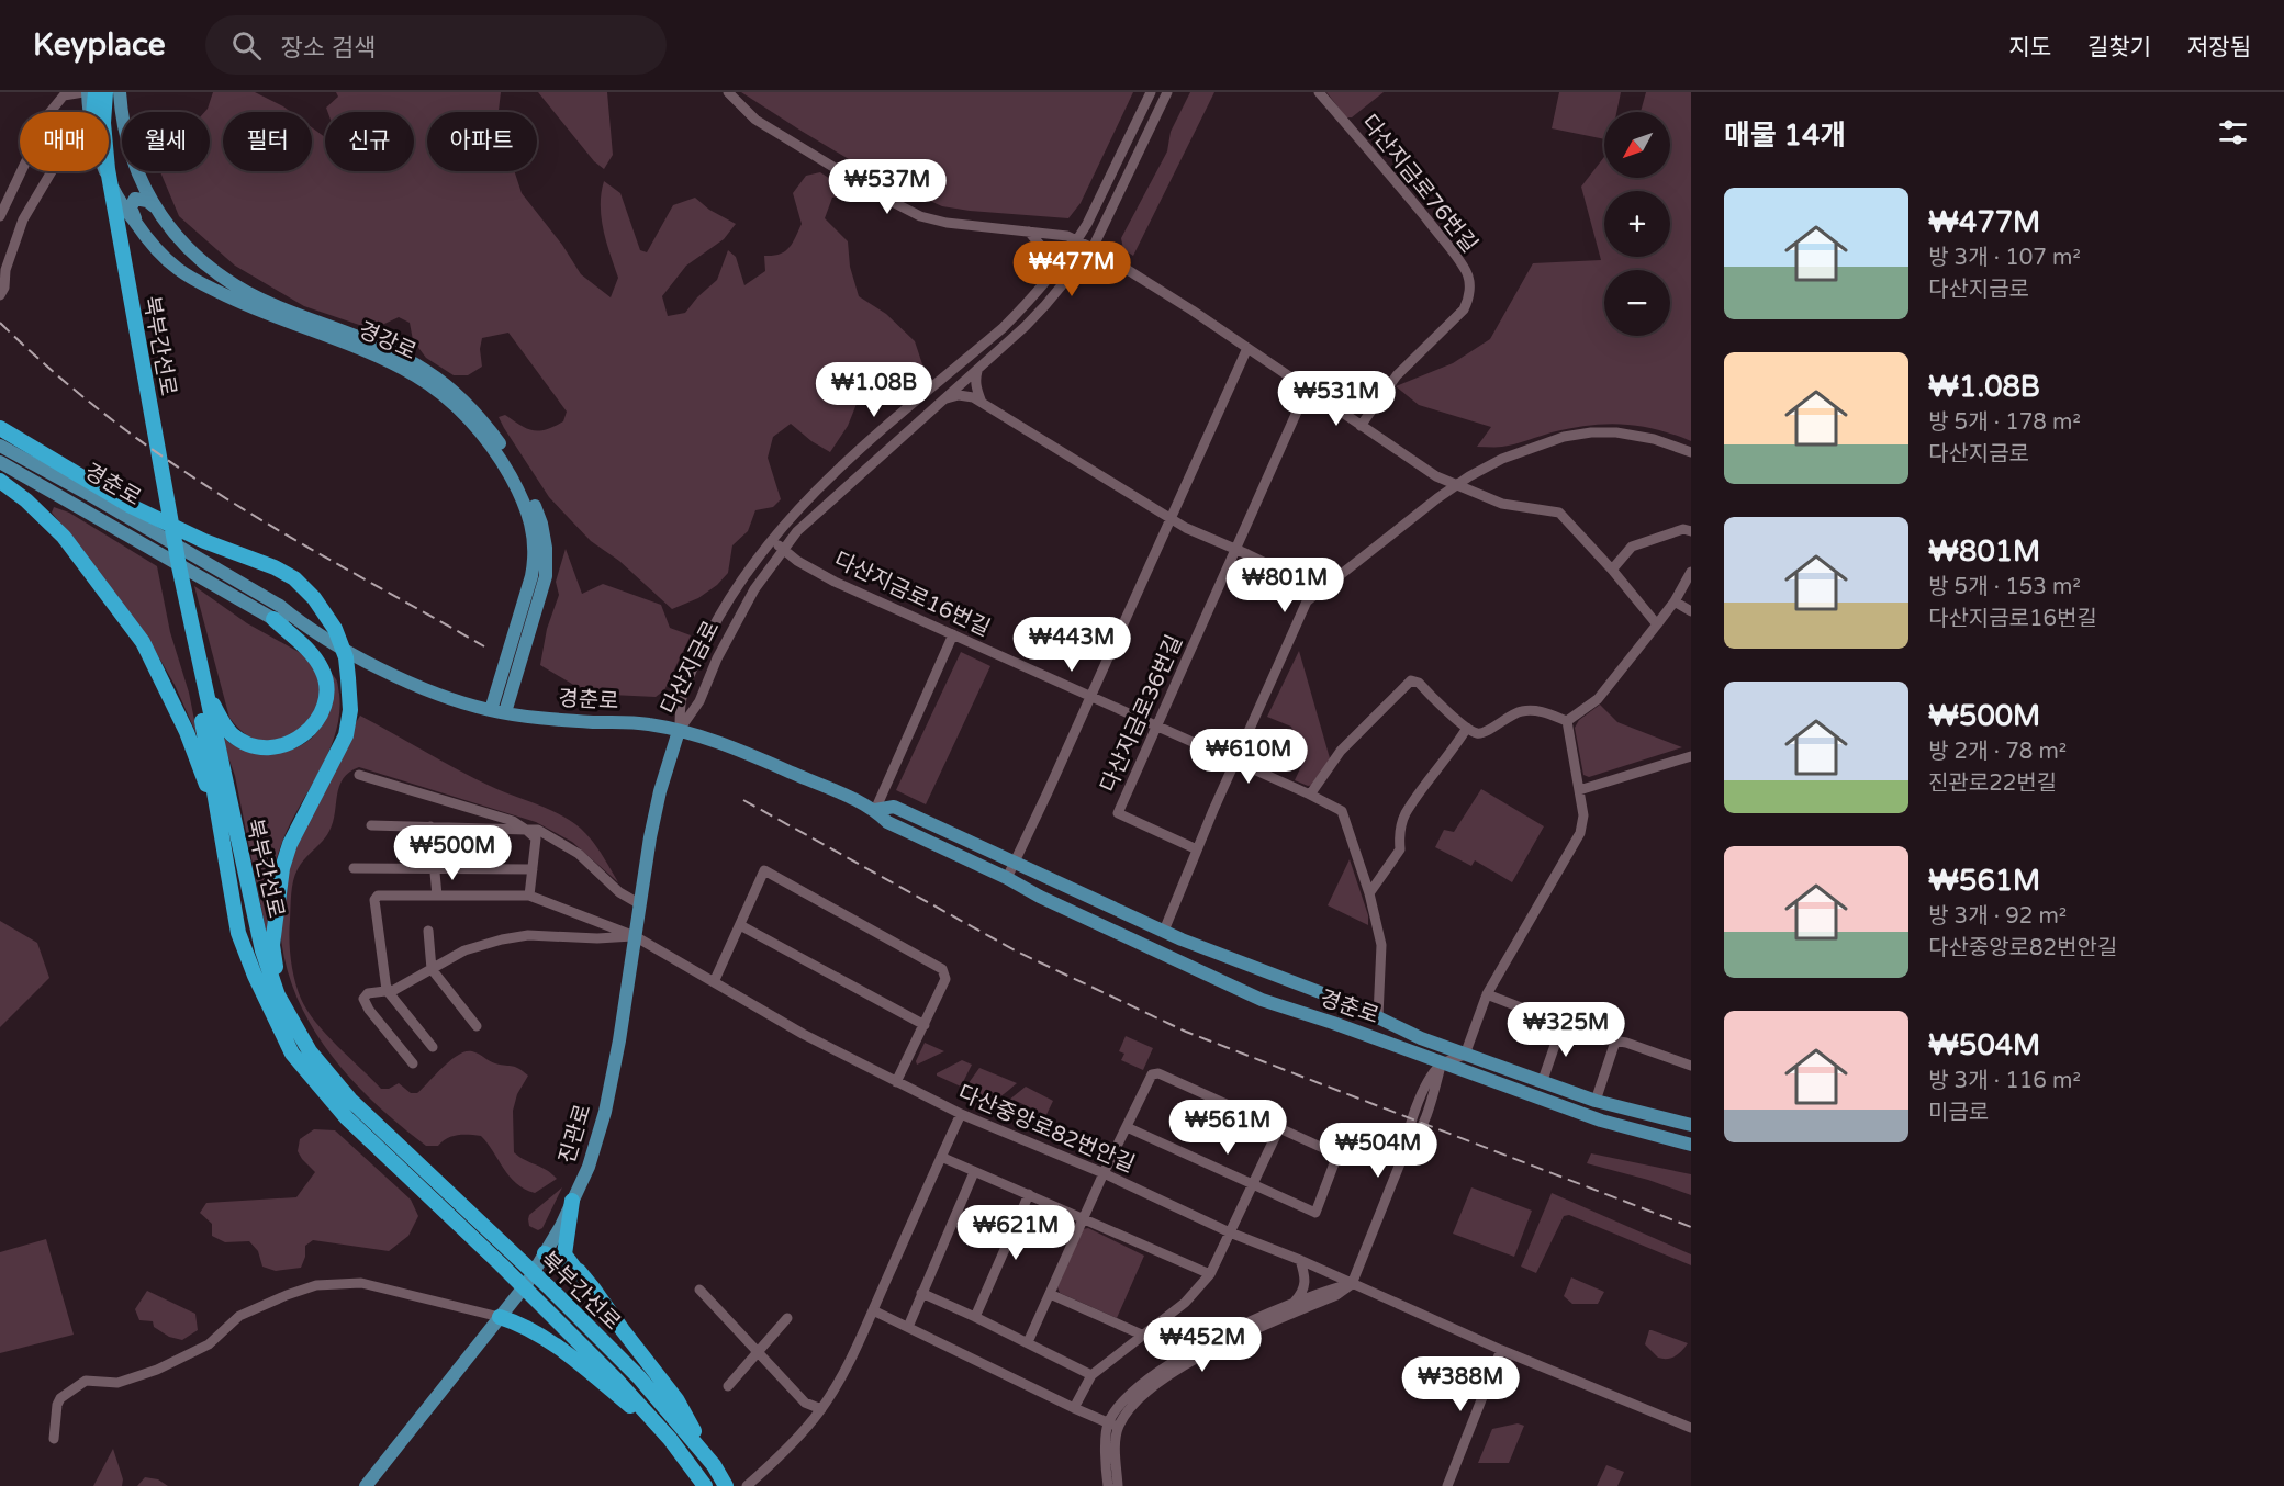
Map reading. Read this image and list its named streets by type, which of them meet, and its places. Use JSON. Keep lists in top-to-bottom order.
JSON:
{
  "streets": {
    "highway": ["북부간선로"],
    "main road": ["경강로", "경춘로", "진관로"],
    "street": [
      "다산지금로76번길",
      "다산지금로16번길",
      "다산지금로",
      "다산지금로36번길",
      "다산중앙로82번안길"
    ]
  },
  "crossings": [
    ["경강로", "경춘로"],
    ["경춘로", "다산지금로16번길"],
    ["경춘로", "다산지금로"],
    ["경춘로", "진관로"],
    ["다산지금로16번길", "다산지금로"],
    ["다산지금로16번길", "다산지금로36번길"],
    ["다산지금로", "진관로"],
    ["다산중앙로82번안길", "진관로"]
  ],
  "north": "bottom left",
  "page": {
    "header": "Keyplace",
    "search": "장소 검색",
    "nav": ["지도", "길찾기", "저장됨"],
    "heading": "매물 14개",
    "map_buttons": ["+", "−"],
    "chip": [
      "매매",
      "월세",
      "필터",
      "신규",
      "아파트"
    ],
    "price": [
      "₩537M",
      "₩477M",
      "₩1.08B",
      "₩531M",
      "₩801M",
      "₩443M",
      "₩610M",
      "₩500M",
      "₩325M",
      "₩561M",
      "₩504M",
      "₩621M",
      "₩452M",
      "₩388M"
    ],
    "list": [
      {
        "name": "₩477M",
        "note": "방 3개 · 107 m² · 다산지금로"
      },
      {
        "name": "₩1.08B",
        "note": "방 5개 · 178 m² · 다산지금로"
      },
      {
        "name": "₩801M",
        "note": "방 5개 · 153 m² · 다산지금로16번길"
      },
      {
        "name": "₩500M",
        "note": "방 2개 · 78 m² · 진관로22번길"
      },
      {
        "name": "₩561M",
        "note": "방 3개 · 92 m² · 다산중앙로82번안길"
      },
      {
        "name": "₩504M",
        "note": "방 3개 · 116 m² · 미금로"
      }
    ]
  }
}
